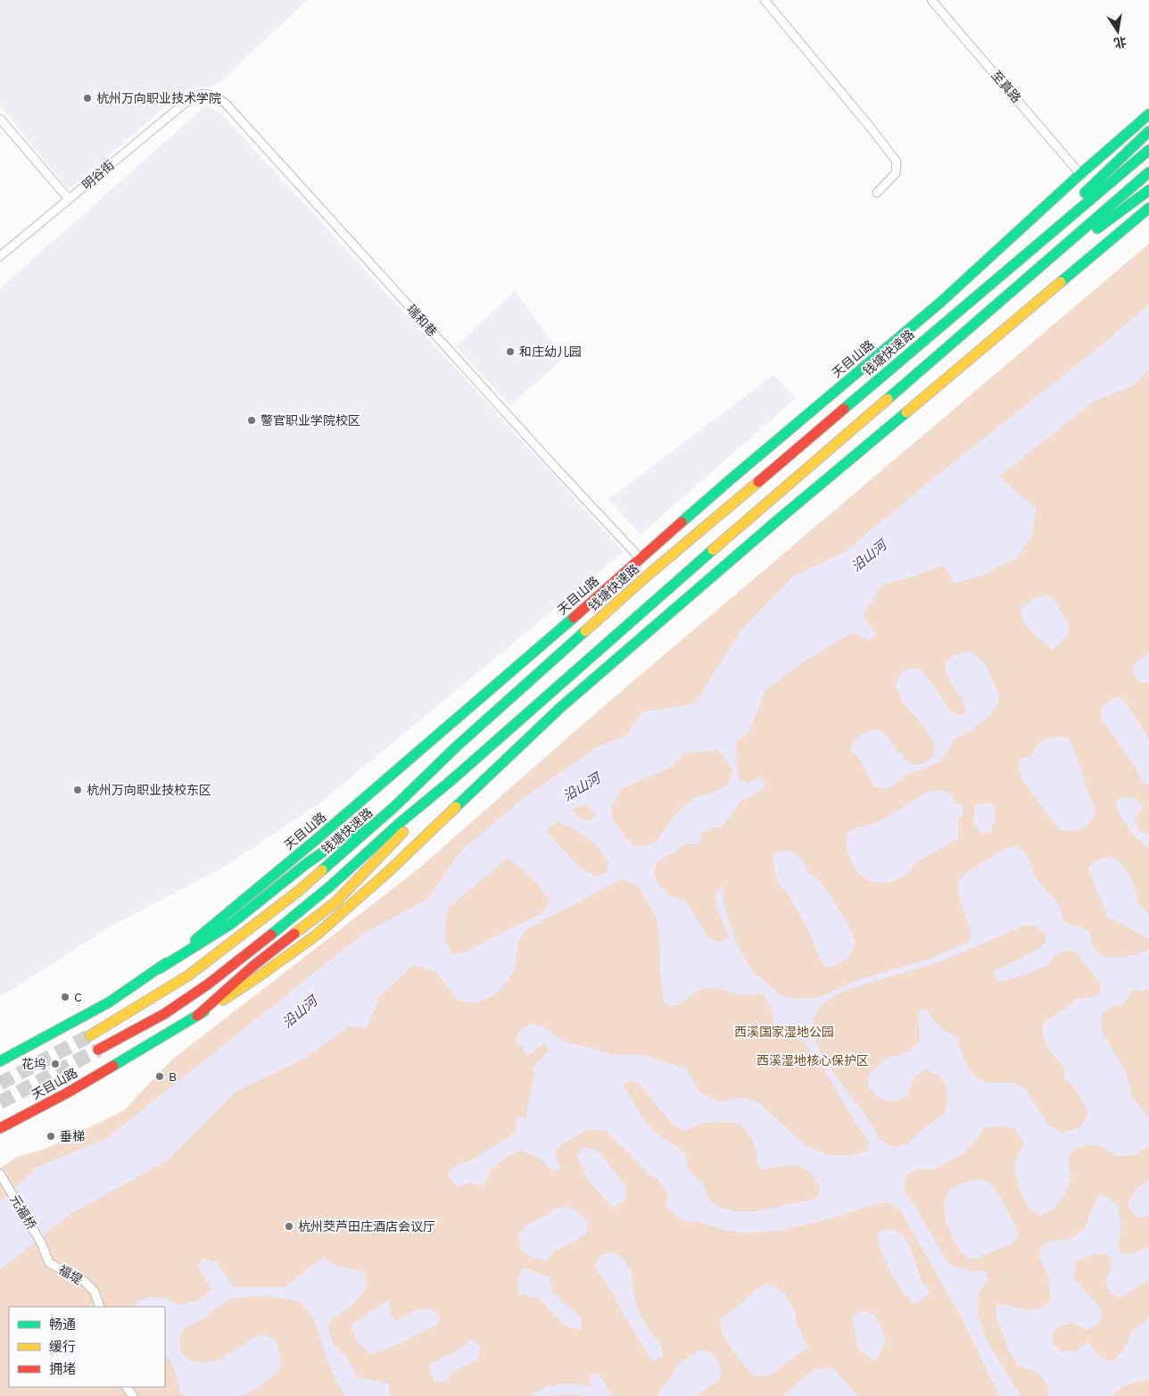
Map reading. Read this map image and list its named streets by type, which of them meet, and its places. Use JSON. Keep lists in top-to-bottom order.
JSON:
{
  "streets": {
    "main road": ["钱塘快速路", "天目山路"],
    "street": [
      "至真路",
      "明谷街",
      "瑞和巷",
      "元福桥",
      "福堤"
    ]
  },
  "crossings": [
    ["至真路", "天目山路"],
    ["明谷街", "瑞和巷"],
    ["瑞和巷", "天目山路"],
    ["元福桥", "福堤"]
  ],
  "water": ["沿山河"],
  "parks": ["西溪国家湿地公园", "西溪湿地核心保护区"],
  "places": [
    "杭州万向职业技术学院",
    "和庄幼儿园",
    "警官职业学院校区",
    "杭州万向职业技校东区",
    "C",
    "花坞",
    "B",
    "垂梯",
    "杭州茭芦田庄酒店会议厅"
  ],
  "legend": ["畅通", "缓行", "拥堵"],
  "north": "bottom"
}
